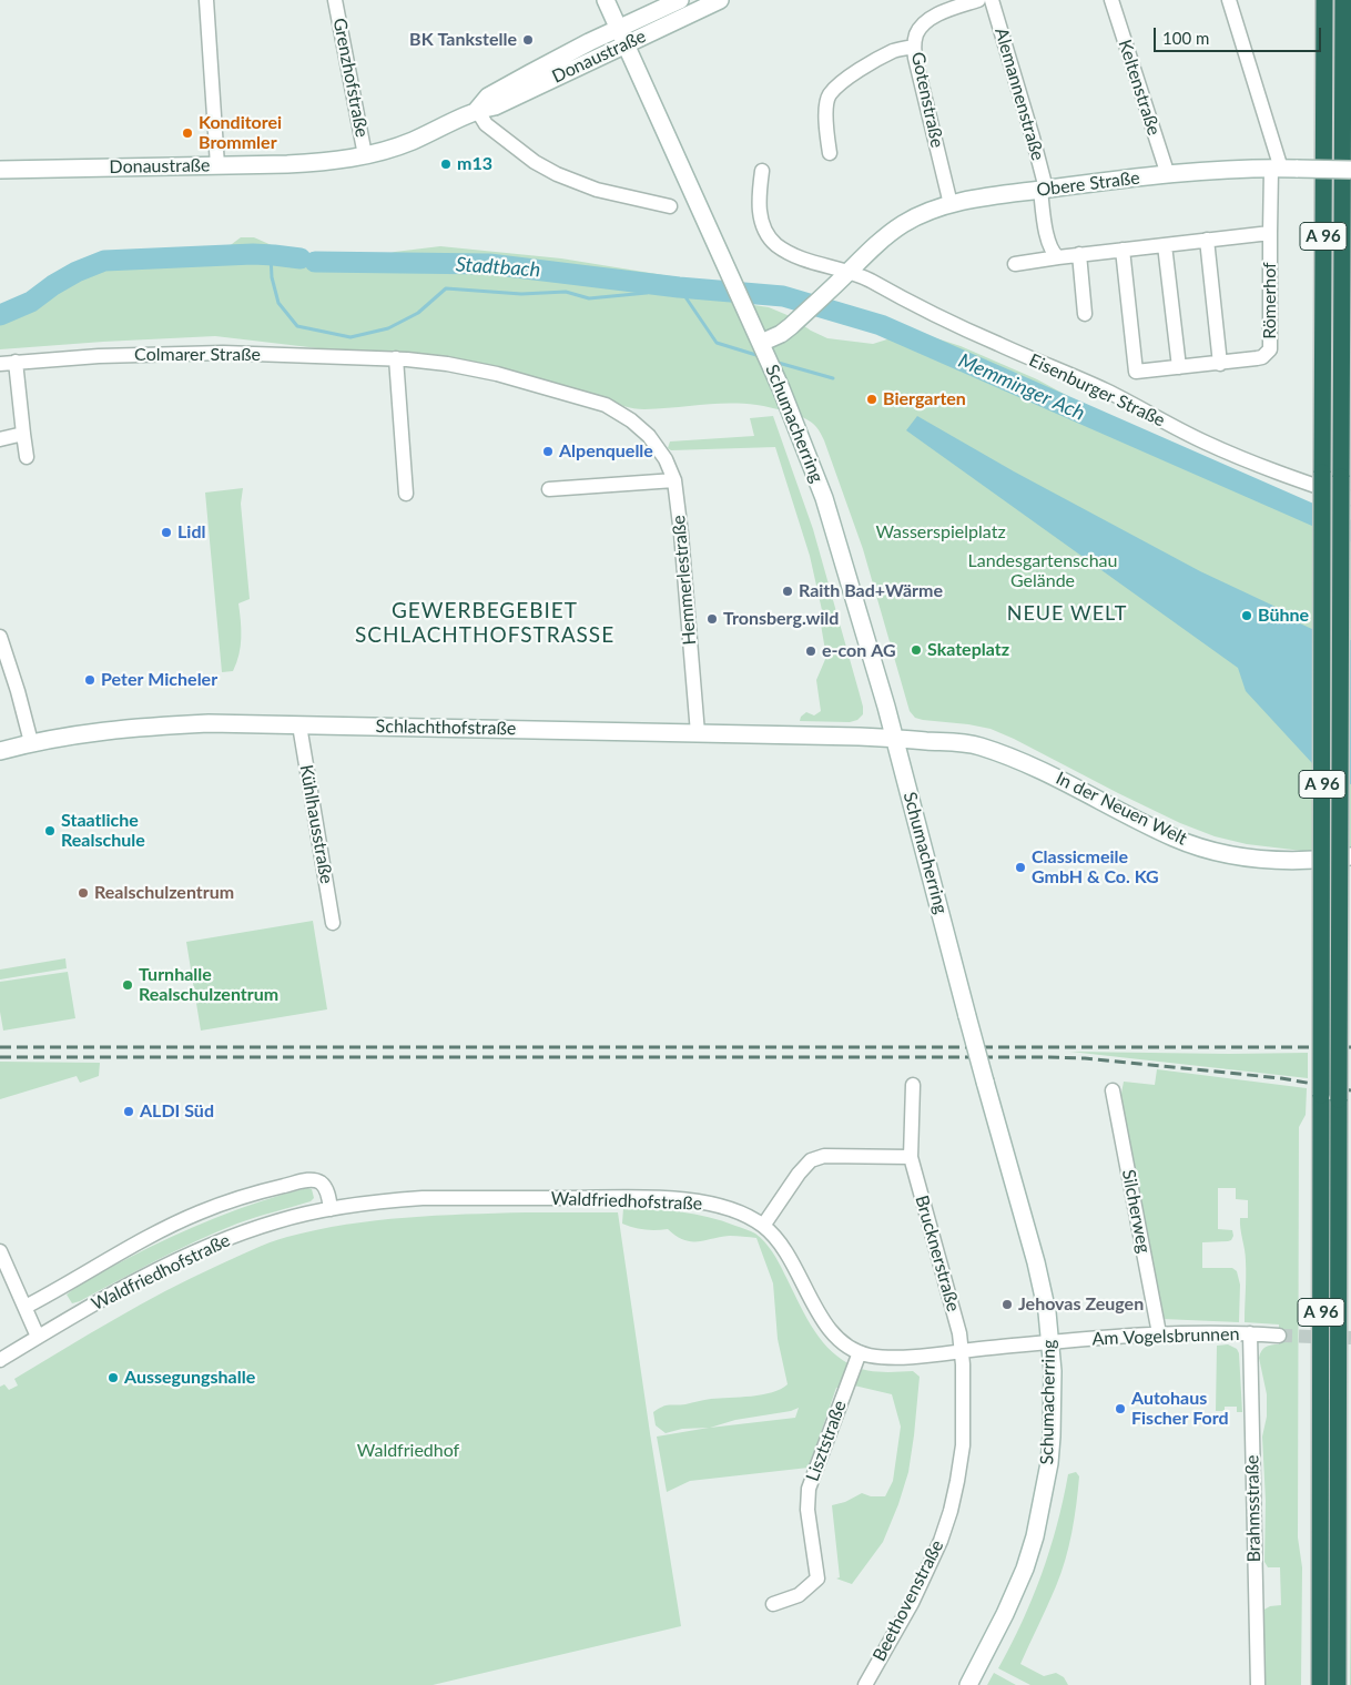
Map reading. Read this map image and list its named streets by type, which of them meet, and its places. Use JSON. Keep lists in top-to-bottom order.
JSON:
{
  "streets": {
    "highway": ["A 96"],
    "street": [
      "Donaustraße",
      "Grenzhofstraße",
      "Keltenstraße",
      "Alemannenstraße",
      "Gotenstraße",
      "Obere Straße",
      "Römerhof",
      "Colmarer Straße",
      "Eisenburger Straße",
      "Schumacherring",
      "Hemmerlestraße",
      "Schlachthofstraße",
      "In der Neuen Welt",
      "Kühlhausstraße",
      "Waldfriedhofstraße",
      "Silcherweg",
      "Brucknerstraße",
      "Am Vogelsbrunnen",
      "Lisztstraße",
      "Brahmsstraße",
      "Beethovenstraße"
    ]
  },
  "crossings": [
    ["Donaustraße", "Grenzhofstraße"],
    ["Donaustraße", "Schumacherring"],
    ["Keltenstraße", "Obere Straße"],
    ["Alemannenstraße", "Obere Straße"],
    ["Gotenstraße", "Obere Straße"],
    ["Obere Straße", "Römerhof"],
    ["Obere Straße", "Eisenburger Straße"],
    ["Obere Straße", "Schumacherring"],
    ["Colmarer Straße", "Hemmerlestraße"],
    ["Schumacherring", "Schlachthofstraße"],
    ["Schumacherring", "In der Neuen Welt"],
    ["Schumacherring", "Waldfriedhofstraße"],
    ["Schumacherring", "Am Vogelsbrunnen"],
    ["Hemmerlestraße", "Schlachthofstraße"],
    ["Schlachthofstraße", "In der Neuen Welt"],
    ["Schlachthofstraße", "Kühlhausstraße"],
    ["Waldfriedhofstraße", "Brucknerstraße"],
    ["Waldfriedhofstraße", "Am Vogelsbrunnen"],
    ["Waldfriedhofstraße", "Lisztstraße"],
    ["Waldfriedhofstraße", "Beethovenstraße"],
    ["Silcherweg", "Am Vogelsbrunnen"],
    ["Brucknerstraße", "Beethovenstraße"],
    ["Am Vogelsbrunnen", "Brahmsstraße"]
  ],
  "districts": ["GEWERBEGEBIET SCHLACHTHOFSTRASSE", "NEUE WELT"],
  "water": ["Stadtbach", "Memminger Ach"],
  "parks": ["Wasserspielplatz", "Landesgartenschau Gelände", "Waldfriedhof"],
  "places": [
    "BK Tankstelle",
    "Konditorei Brommler",
    "m13",
    "Biergarten",
    "Alpenquelle",
    "Lidl",
    "Raith Bad+Wärme",
    "Bühne",
    "Tronsberg.wild",
    "Skateplatz",
    "e-con AG",
    "Peter Micheler",
    "Staatliche Realschule",
    "Classicmeile GmbH & Co. KG",
    "Realschulzentrum",
    "Turnhalle Realschulzentrum",
    "ALDI Süd",
    "Jehovas Zeugen",
    "Aussegungshalle",
    "Autohaus Fischer Ford"
  ],
  "scale_bar": "100 m"
}
